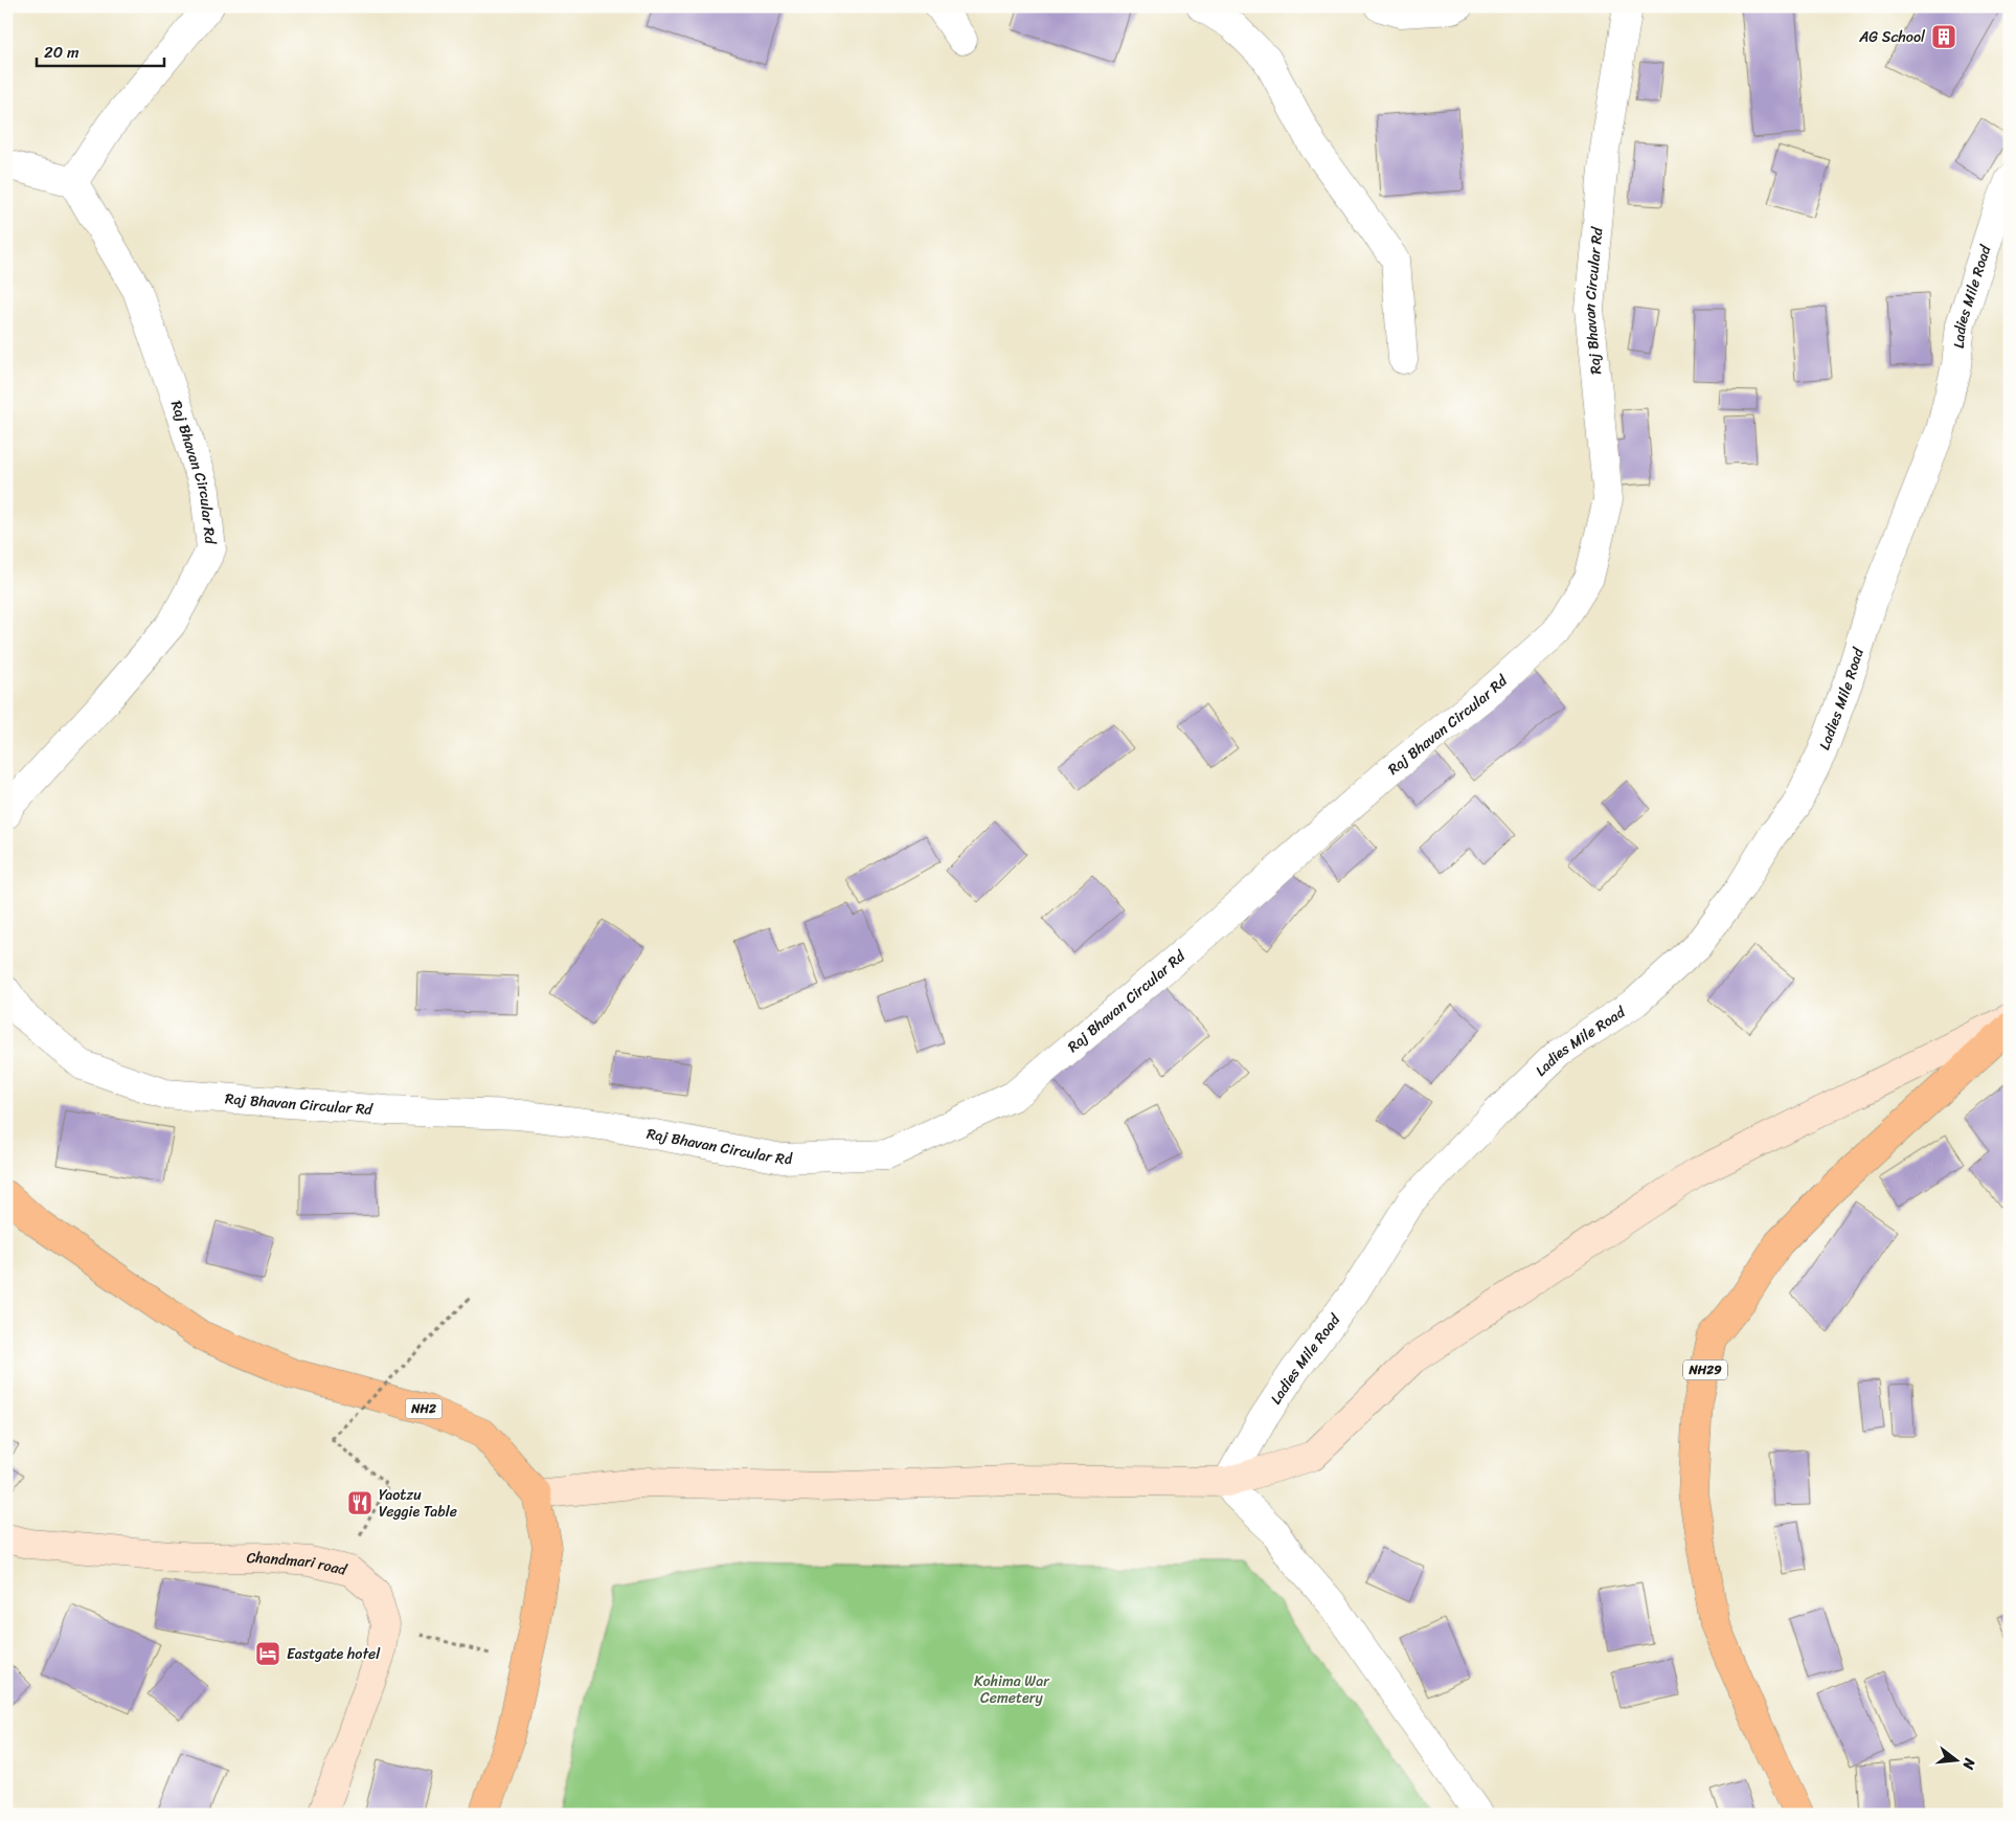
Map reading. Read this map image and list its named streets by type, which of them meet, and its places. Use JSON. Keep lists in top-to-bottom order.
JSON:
{
  "streets": {
    "highway": ["NH29", "NH2"],
    "main road": ["Chandmari road"],
    "street": ["Ladies Mile Road", "Raj Bhavan Circular Rd"]
  },
  "parks": ["Kohima War Cemetery"],
  "places": {
    "building": ["AG School"],
    "restaurant": ["Yaotzu Veggie Table"],
    "hotel": ["Eastgate hotel"]
  },
  "scale_bar": "20 m",
  "north": "right"
}
